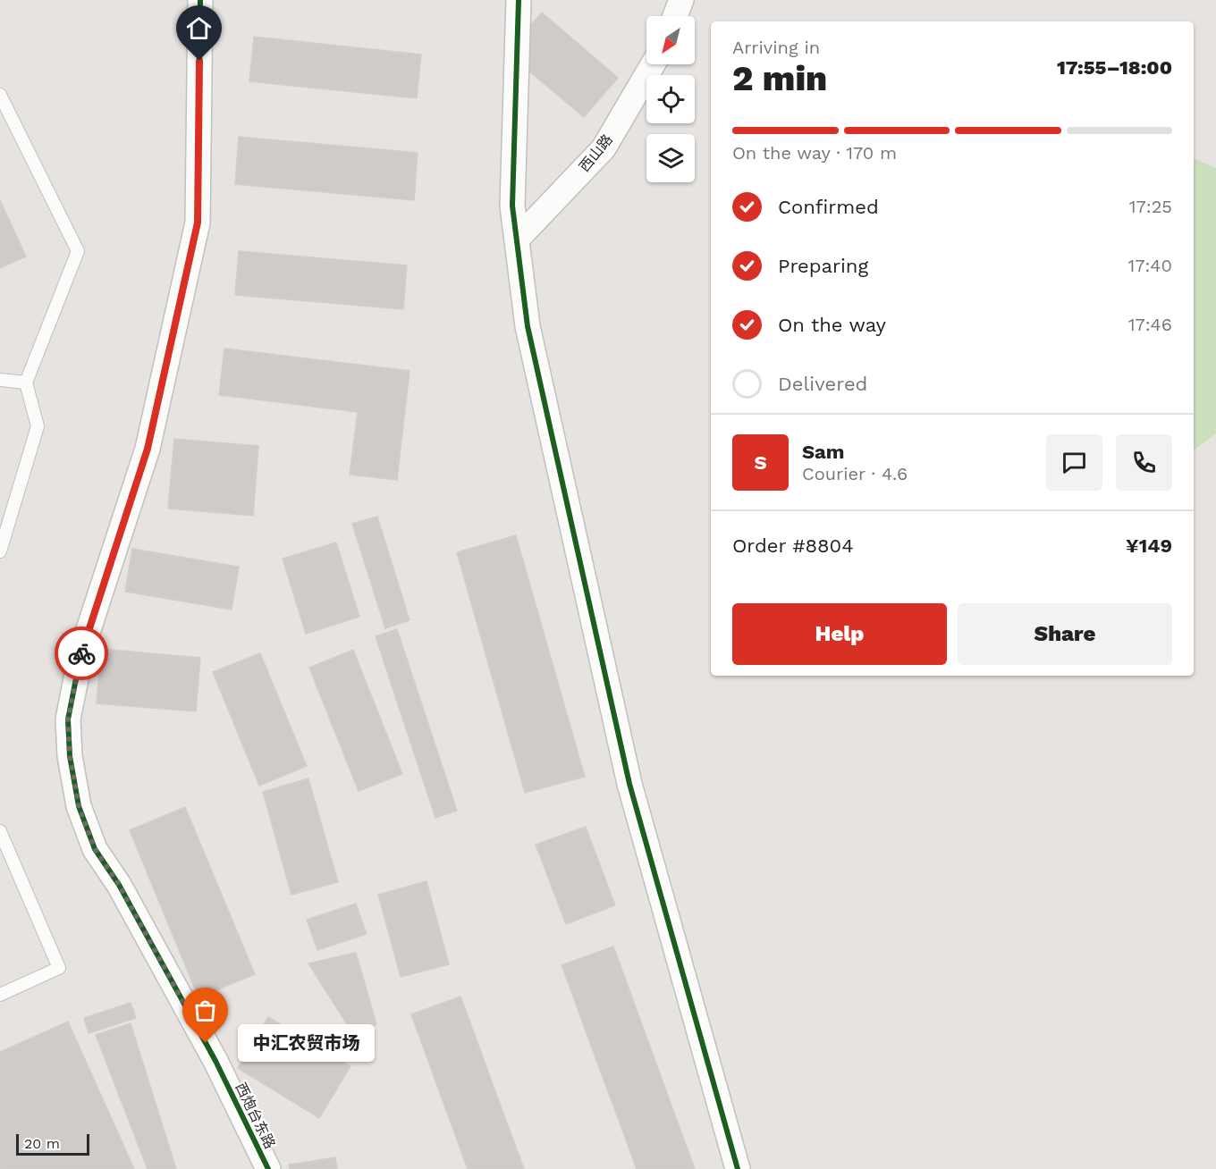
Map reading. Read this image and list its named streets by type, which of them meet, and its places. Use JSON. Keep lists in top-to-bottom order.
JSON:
{
  "streets": {
    "street": ["西山路", "西炮台东路"]
  },
  "places": ["中汇农贸市场"],
  "scale_bar": "20 m",
  "north": "bottom left",
  "page": {
    "heading": ["2 min", "Arriving in", "17:55–18:00"],
    "panel": [
      "Sam",
      "Courier · 4.6",
      "Order #8804",
      "¥149"
    ],
    "bar": "On the way · 170 m",
    "list": [
      ["Confirmed", "17:25"],
      ["Preparing", "17:40"],
      ["On the way", "17:46"],
      "Delivered"
    ],
    "round": "S",
    "buttons": ["Help", "Share"],
    "bubble": "中汇农贸市场",
    "scale": "20 m"
  }
}
